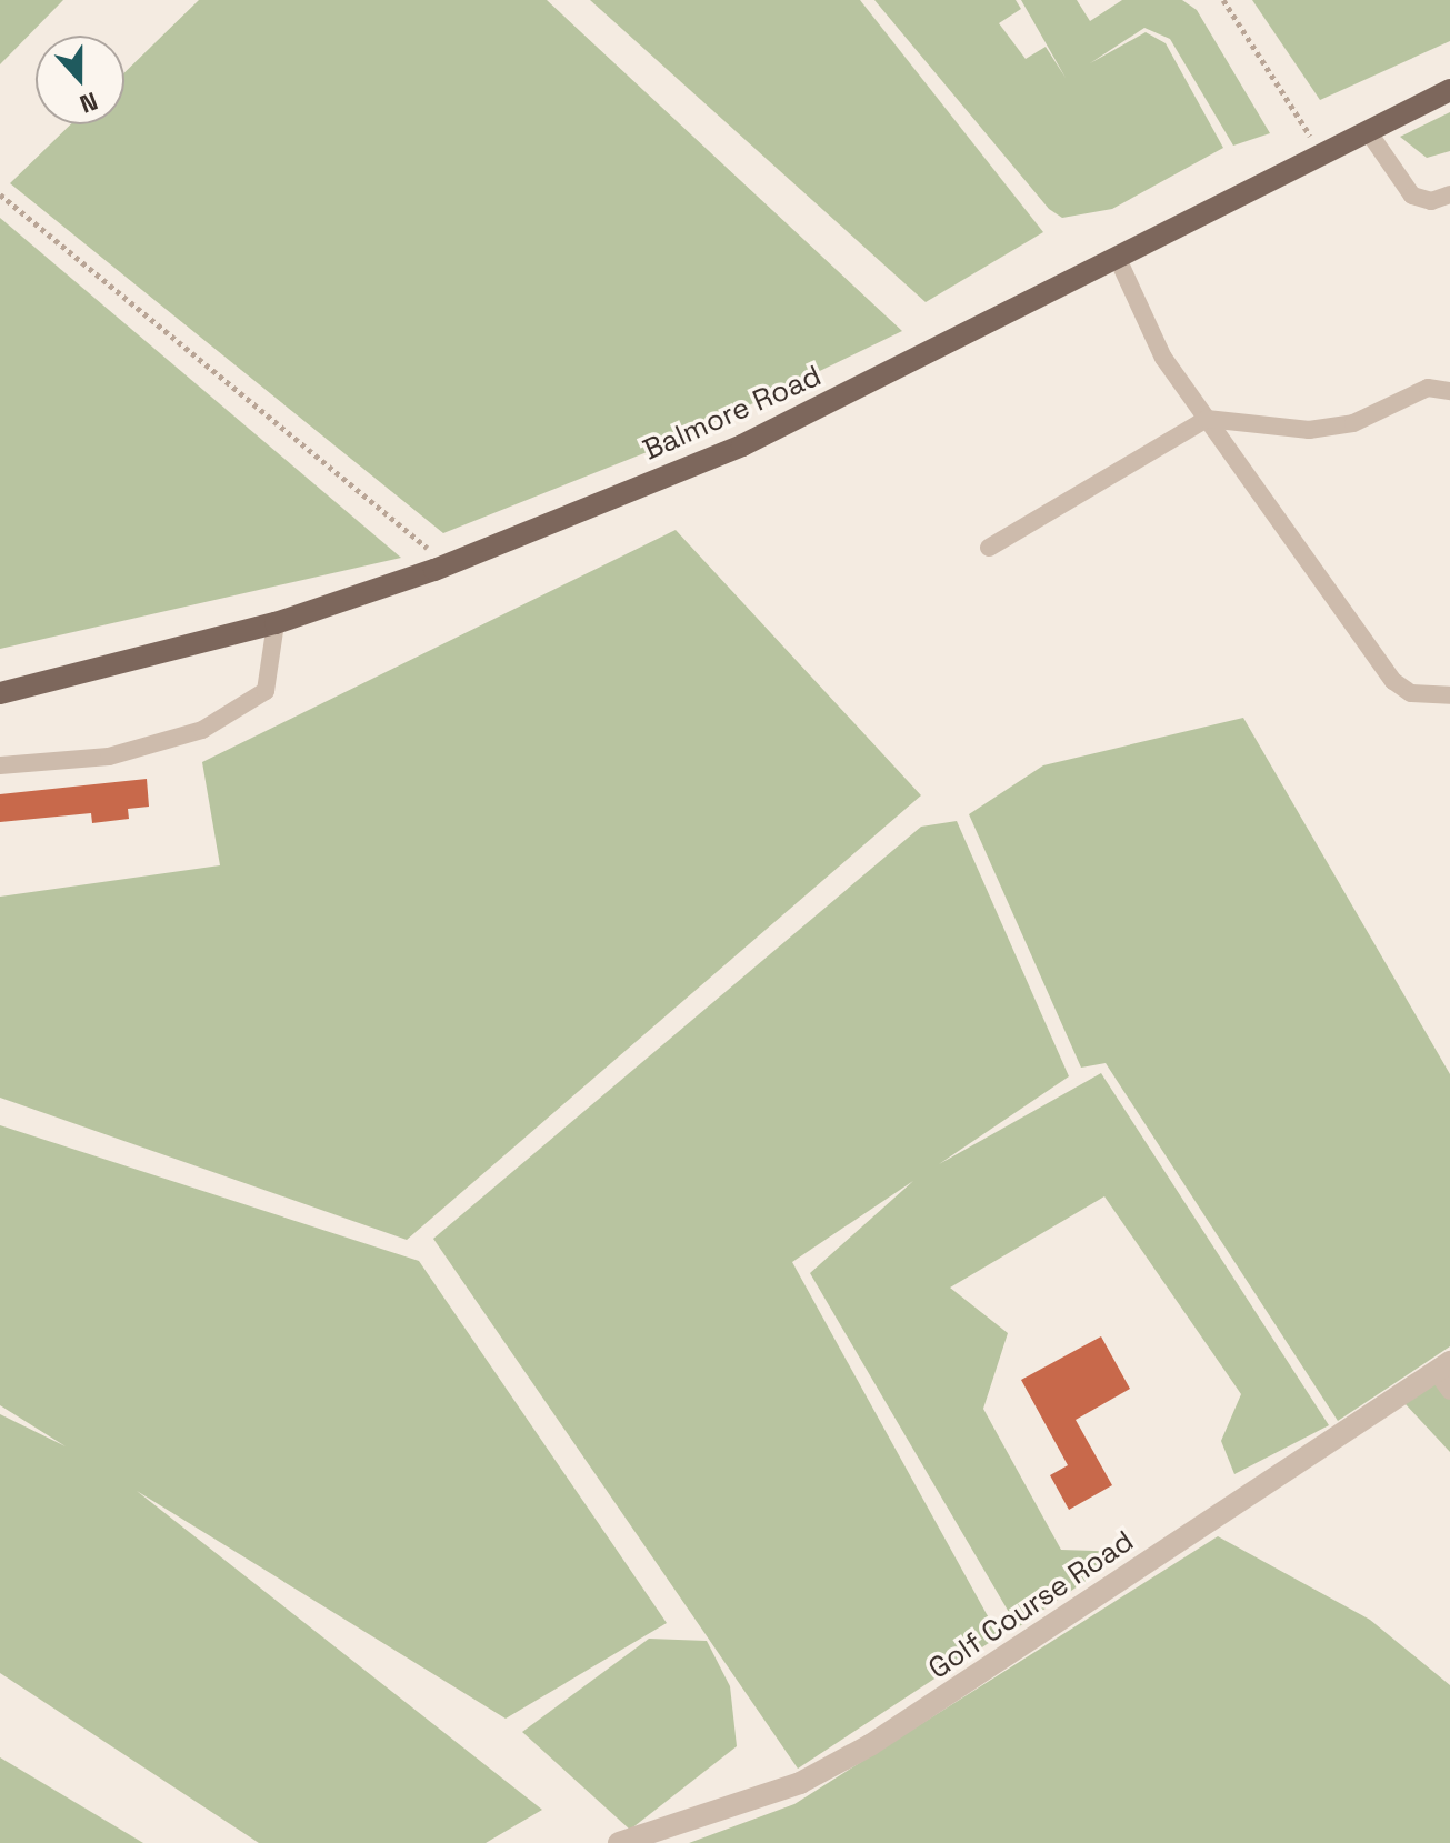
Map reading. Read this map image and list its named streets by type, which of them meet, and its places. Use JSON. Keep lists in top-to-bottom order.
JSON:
{
  "streets": {
    "main road": ["Balmore Road"],
    "street": ["Golf Course Road"]
  },
  "north": "bottom"
}
